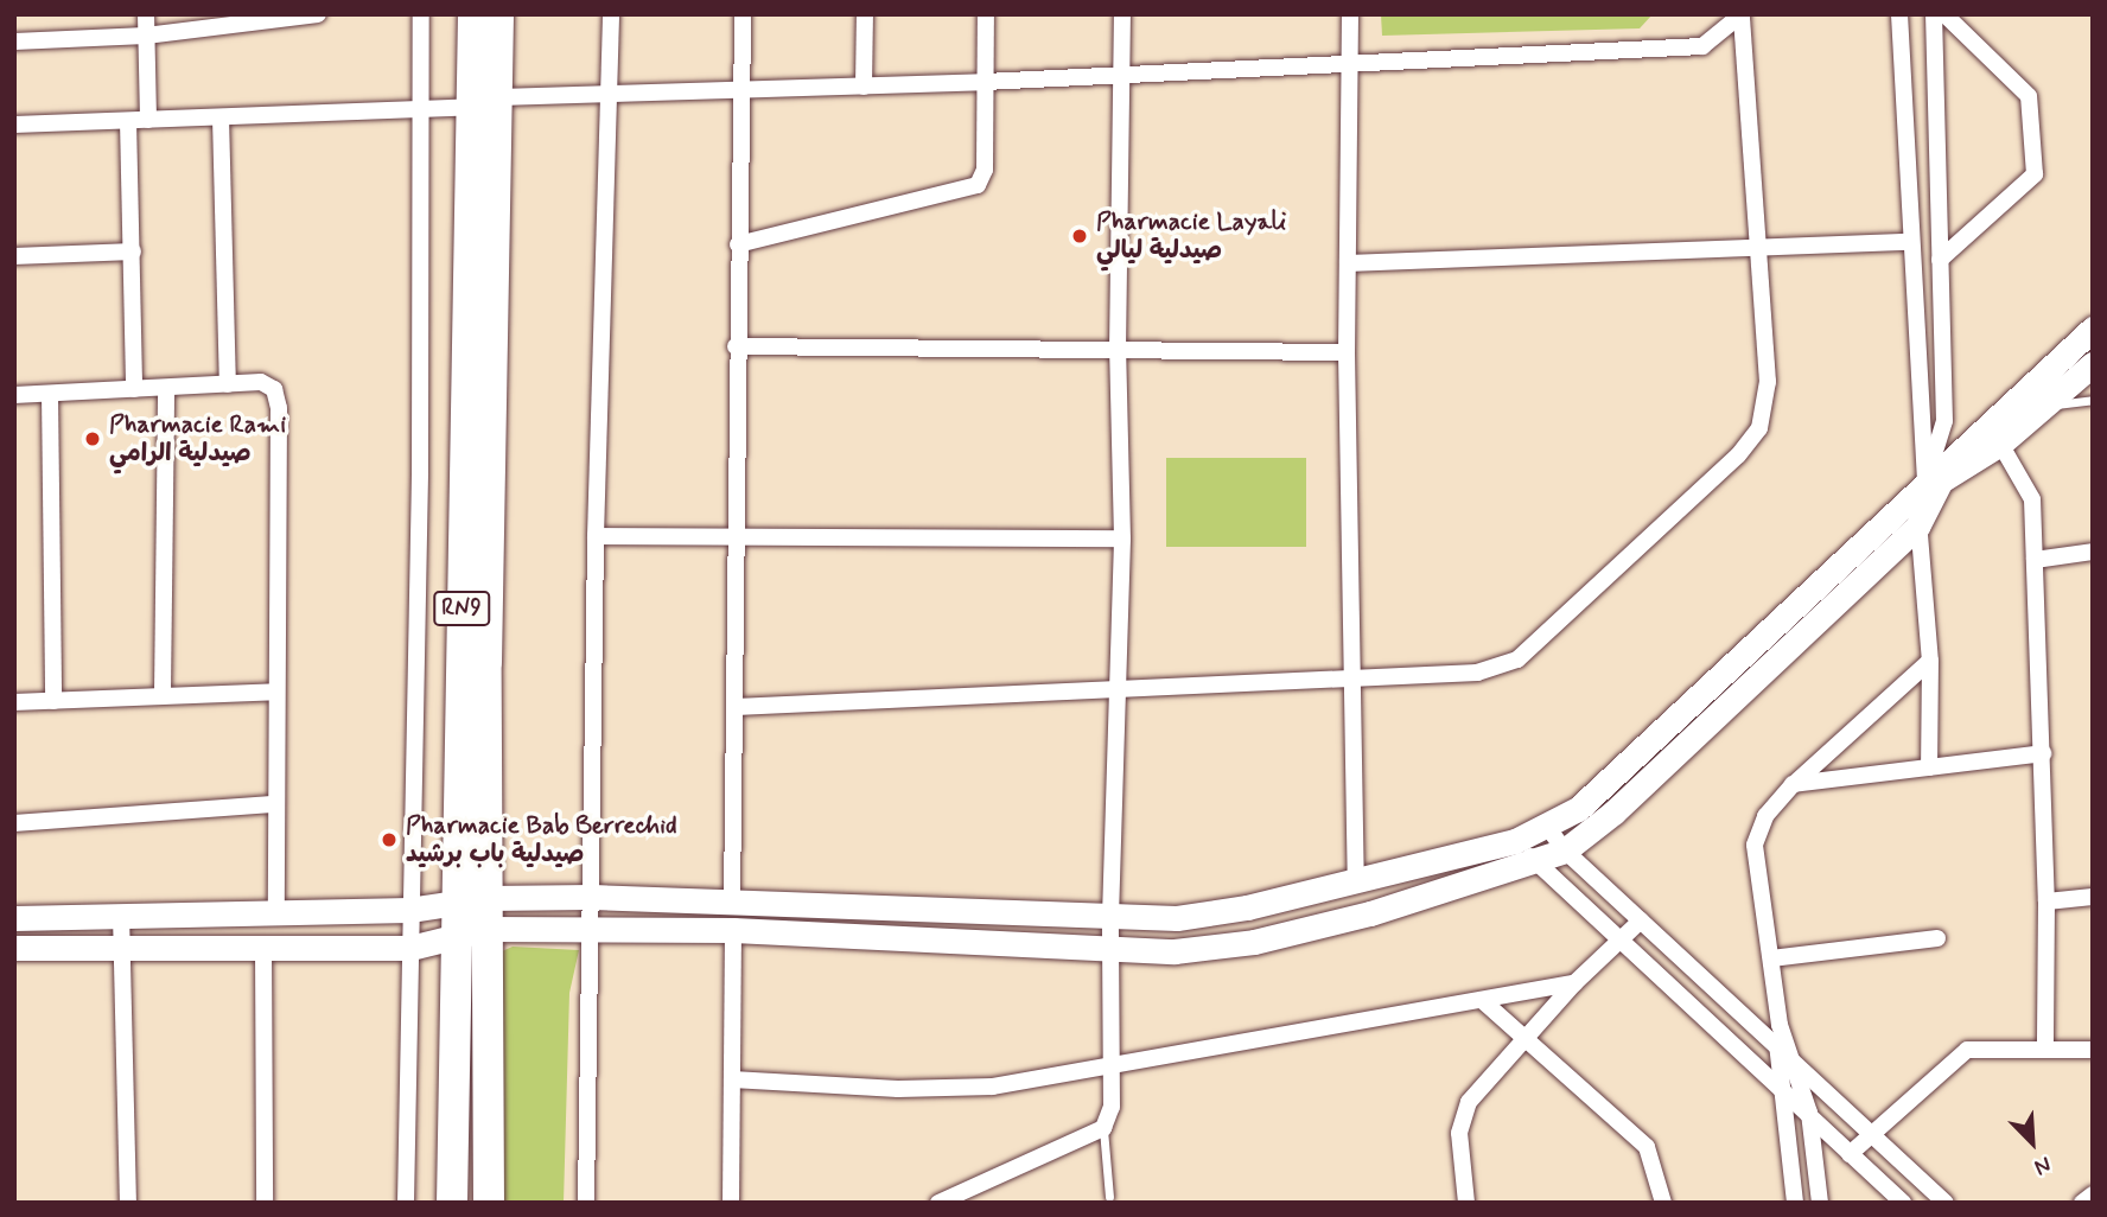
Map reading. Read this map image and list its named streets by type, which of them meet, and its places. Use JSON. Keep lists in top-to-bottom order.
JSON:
{
  "streets": {
    "highway": ["RN9"]
  },
  "places": ["Pharmacie Layali صيدلية ليالي", "Pharmacie Rami صيدلية الرامي", "Pharmacie Bab Berrechid صيدلية باب برشيد"],
  "north": "bottom right"
}
